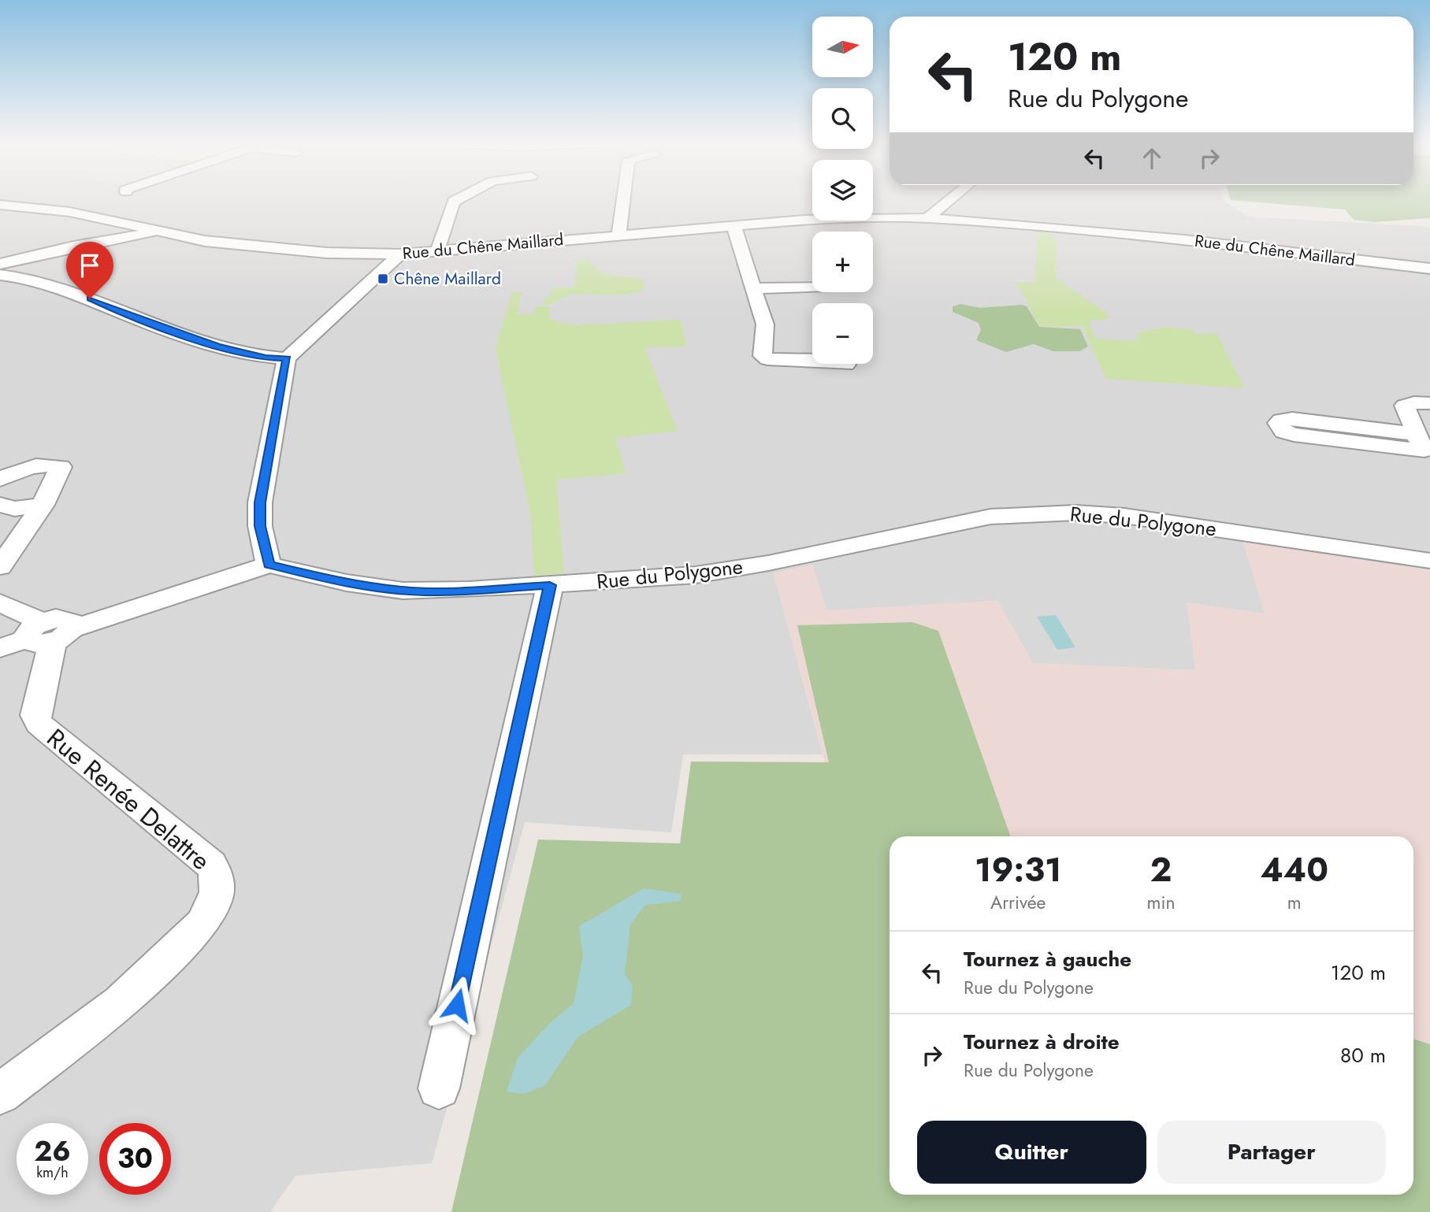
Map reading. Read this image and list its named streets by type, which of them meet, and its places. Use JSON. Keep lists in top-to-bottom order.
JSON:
{
  "streets": {
    "street": ["Rue du Chêne Maillard", "Rue du Polygone", "Rue Renée Delattre"]
  },
  "places": {
    "transit": ["Chêne Maillard"]
  },
  "north": "right",
  "page": {
    "map_buttons": ["+", "−"],
    "turn": ["120 m", "Rue du Polygone"],
    "eta": [
      "19:31",
      "Arrivée",
      "2",
      "min",
      "440",
      "m"
    ],
    "list": [
      {
        "name": "Tournez à gauche",
        "note": "Rue du Polygone",
        "value": "120 m"
      },
      {
        "name": "Tournez à droite",
        "note": "Rue du Polygone",
        "value": "80 m"
      }
    ],
    "buttons": ["Quitter", "Partager"],
    "speed": "26 km/h",
    "limit": "30"
  }
}
